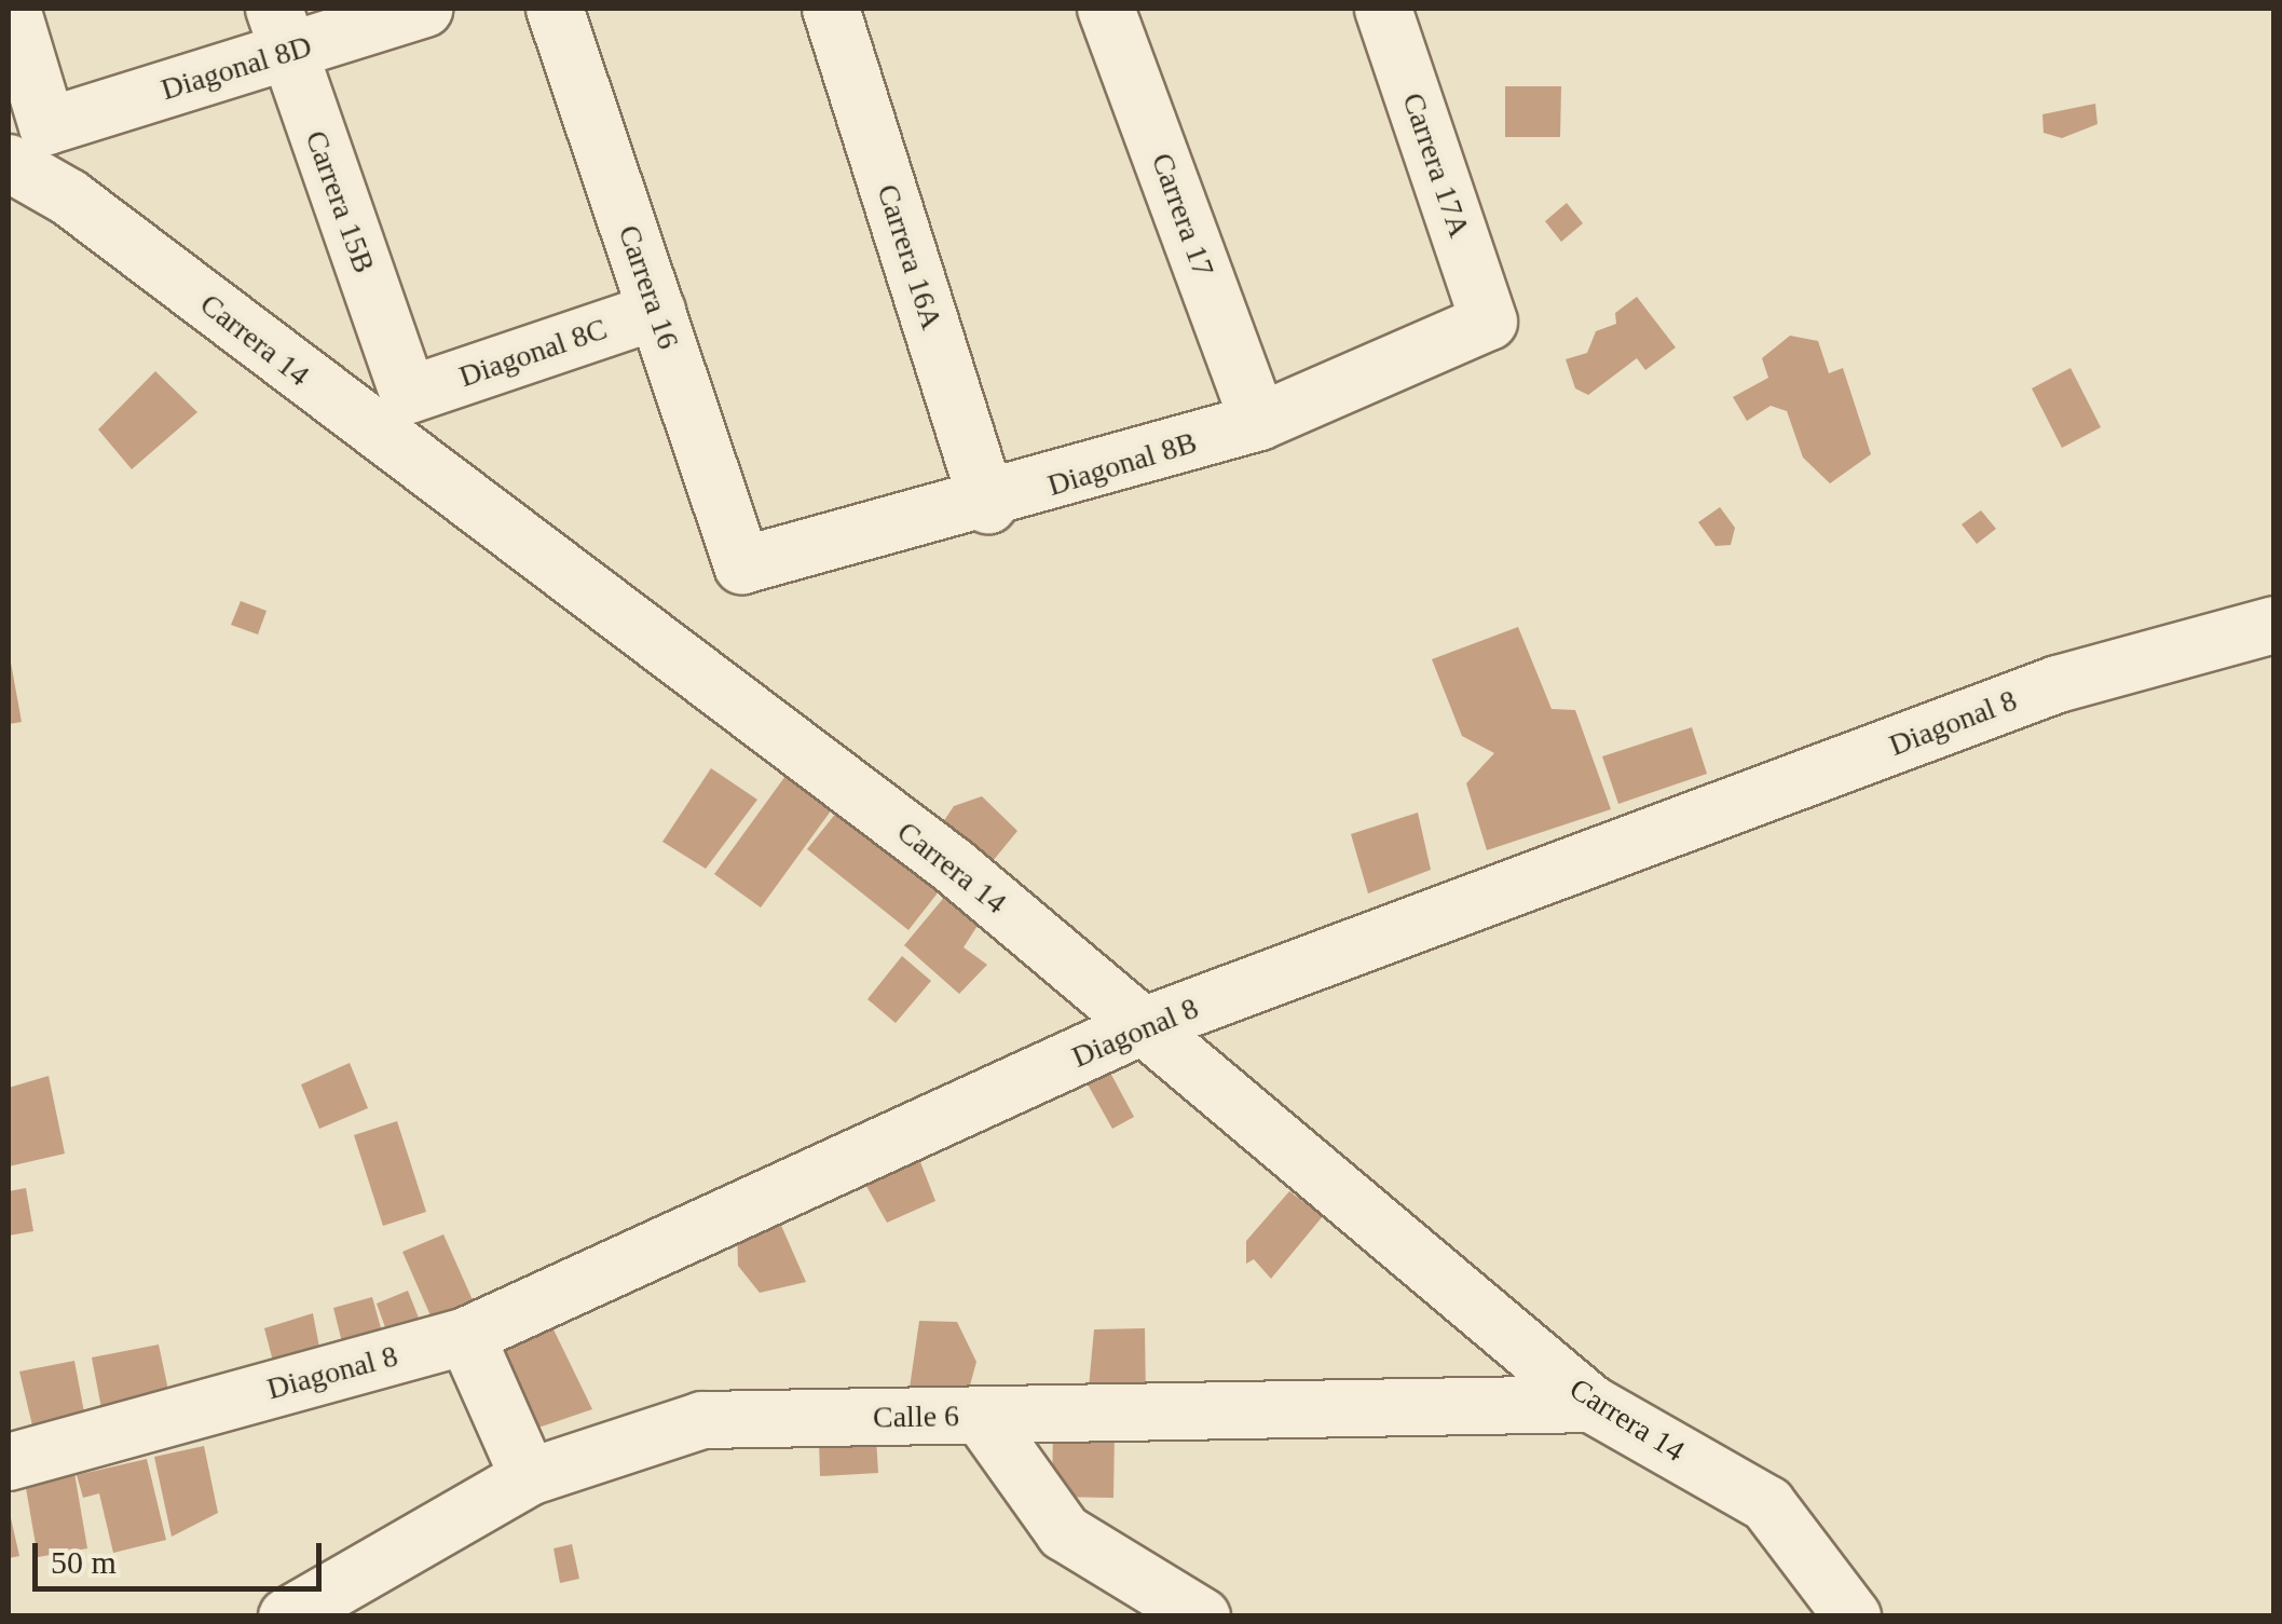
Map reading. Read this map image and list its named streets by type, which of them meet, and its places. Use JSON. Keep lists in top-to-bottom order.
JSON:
{
  "streets": {
    "street": [
      "Diagonal 8D",
      "Carrera 17A",
      "Carrera 15B",
      "Carrera 17",
      "Carrera 16A",
      "Carrera 16",
      "Carrera 14",
      "Diagonal 8C",
      "Diagonal 8B",
      "Diagonal 8",
      "Calle 6"
    ]
  },
  "crossings": [
    ["Diagonal 8D", "Carrera 15B"],
    ["Diagonal 8D", "Carrera 14"],
    ["Carrera 17A", "Diagonal 8B"],
    ["Carrera 15B", "Diagonal 8C"],
    ["Carrera 17", "Diagonal 8B"],
    ["Carrera 16A", "Diagonal 8B"],
    ["Carrera 16", "Diagonal 8C"],
    ["Carrera 16", "Diagonal 8B"],
    ["Carrera 14", "Diagonal 8"],
    ["Carrera 14", "Calle 6"]
  ],
  "scale_bar": "50 m"
}
